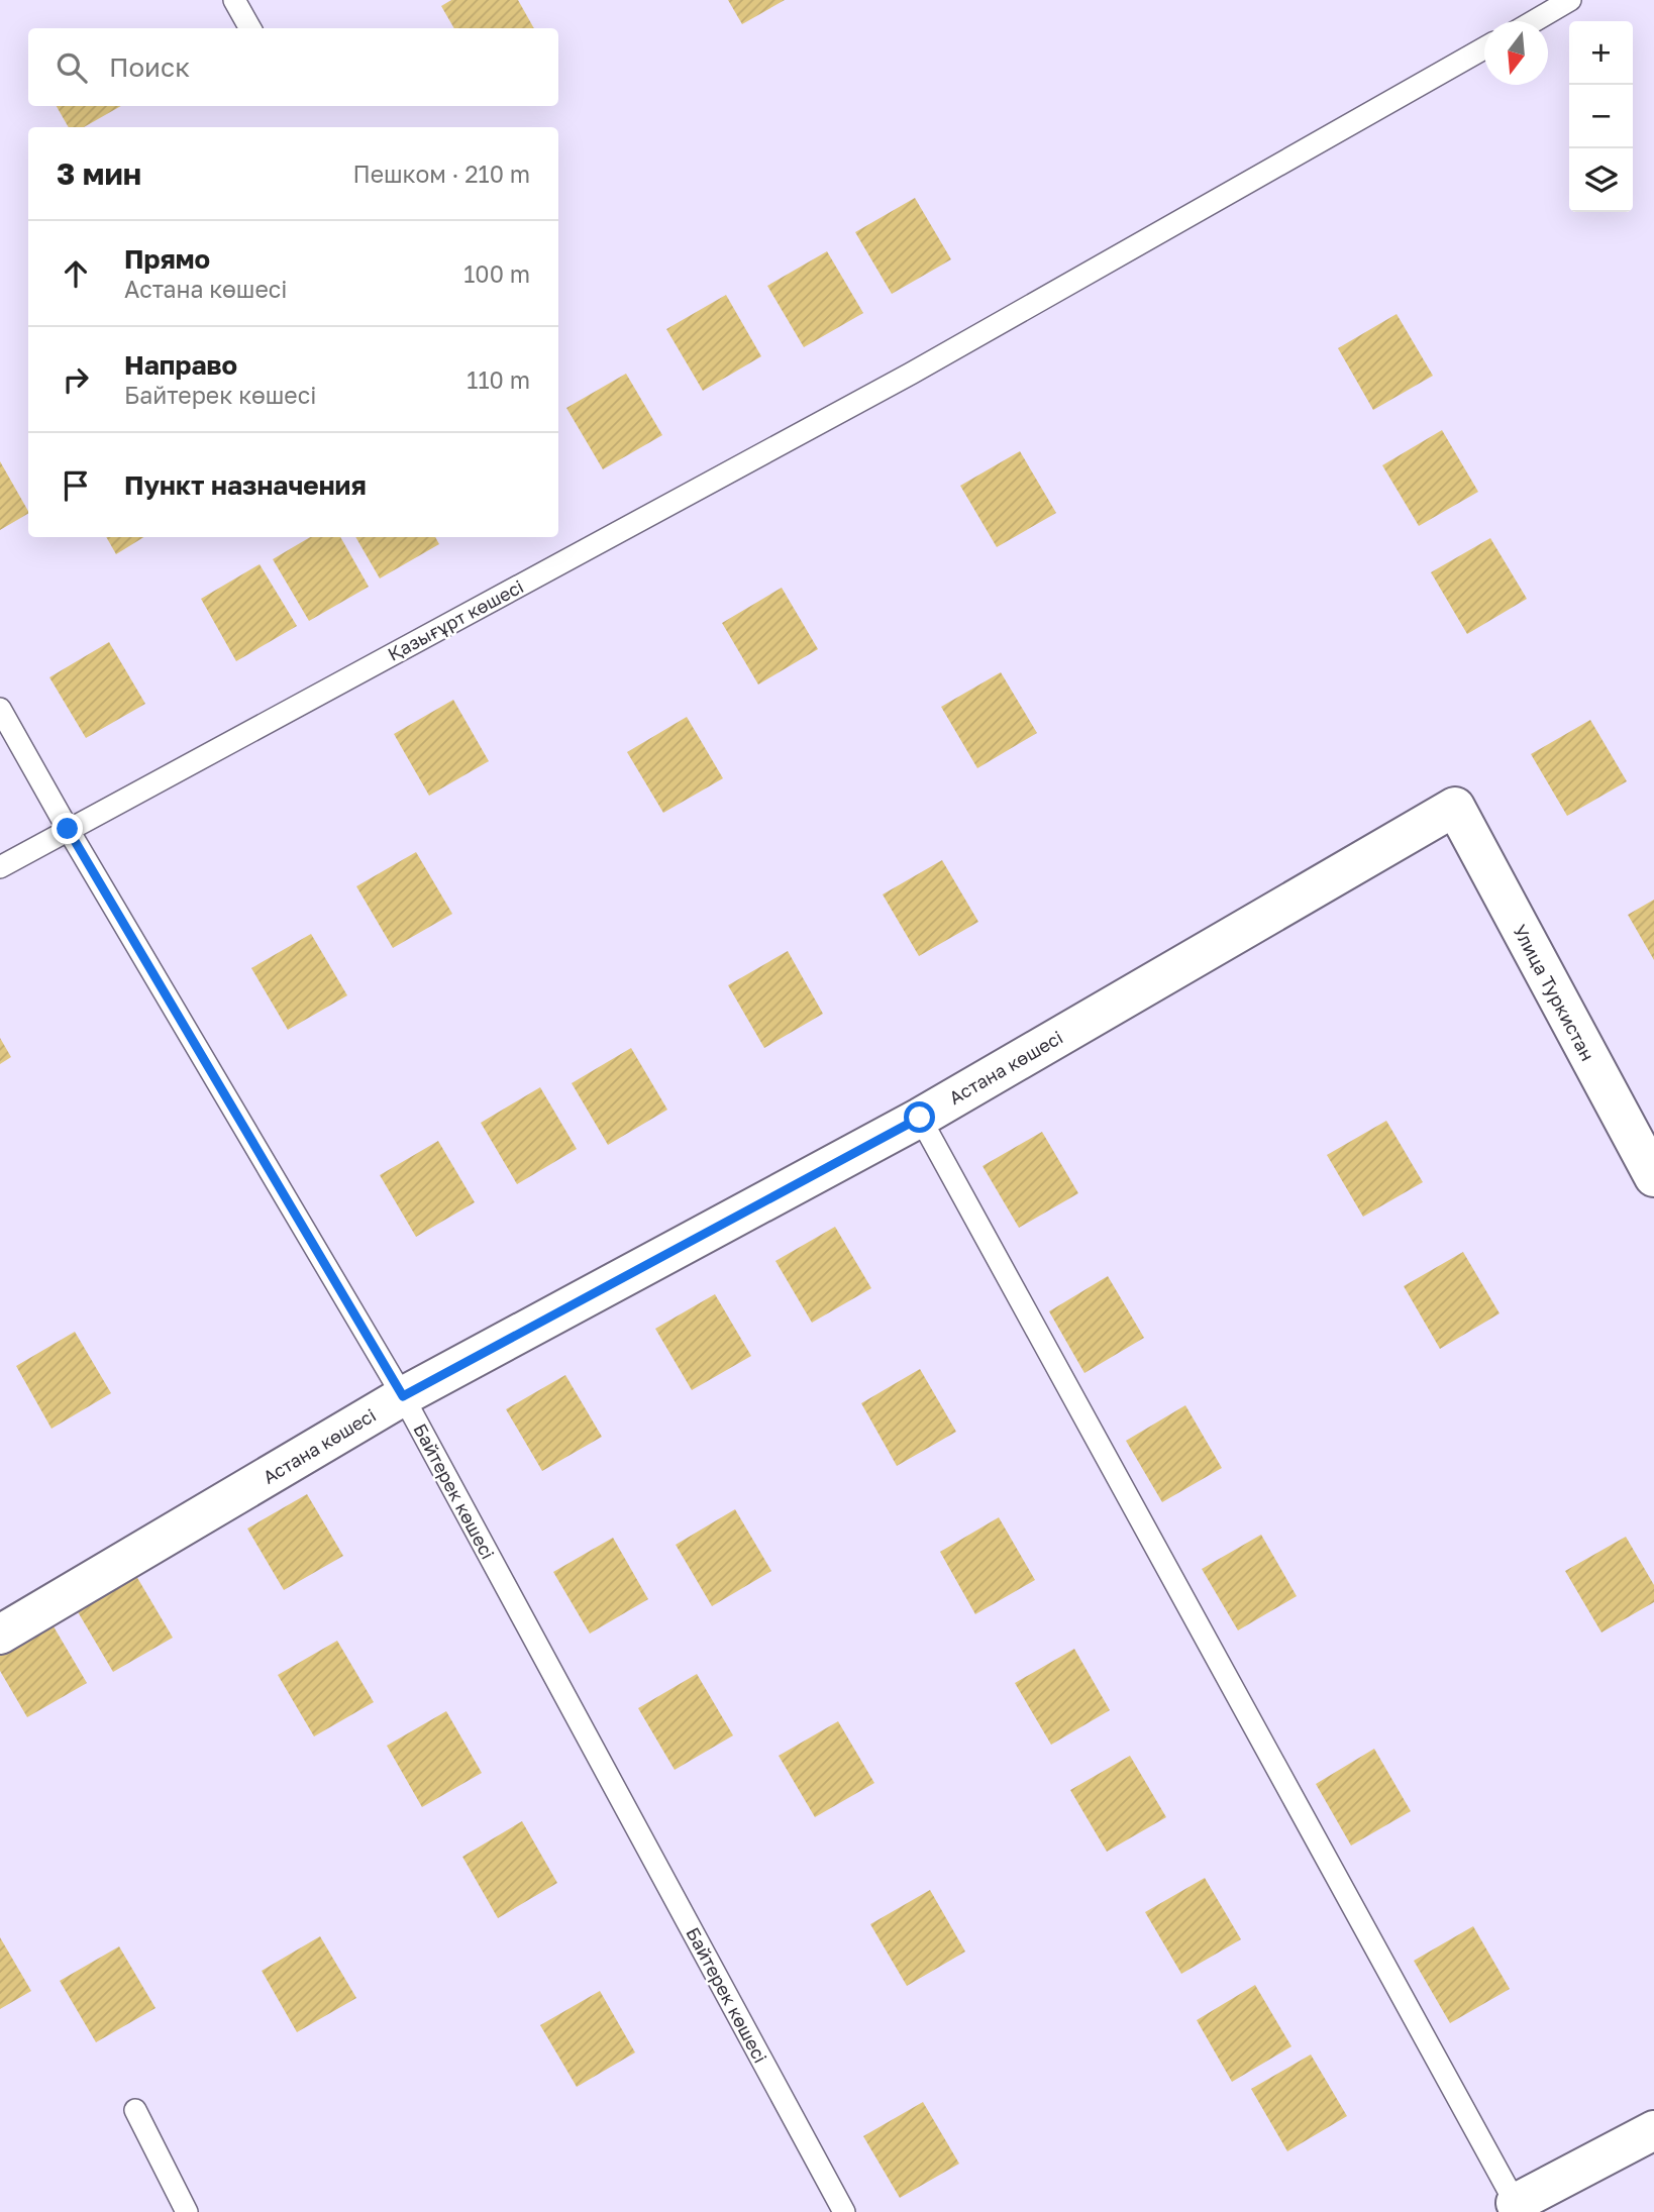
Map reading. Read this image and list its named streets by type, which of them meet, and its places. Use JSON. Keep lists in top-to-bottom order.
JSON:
{
  "streets": {
    "street": ["Улица Туркистан", "Астана көшесі"],
    "lane": ["Қазығұрт көшесі", "Байтерек көшесі"]
  },
  "crossings": [
    ["Қазығұрт көшесі", "Байтерек көшесі"],
    ["Улица Туркистан", "Астана көшесі"],
    ["Астана көшесі", "Байтерек көшесі"]
  ],
  "north": "bottom",
  "page": {
    "map_buttons": ["+", "−"],
    "search": "Поиск",
    "heading": ["3 мин", "Пешком · 210 m"],
    "list": [
      ["Прямо", "Астана көшесі", "100 m"],
      ["Направо", "Байтерек көшесі", "110 m"],
      "Пункт назначения"
    ]
  }
}
